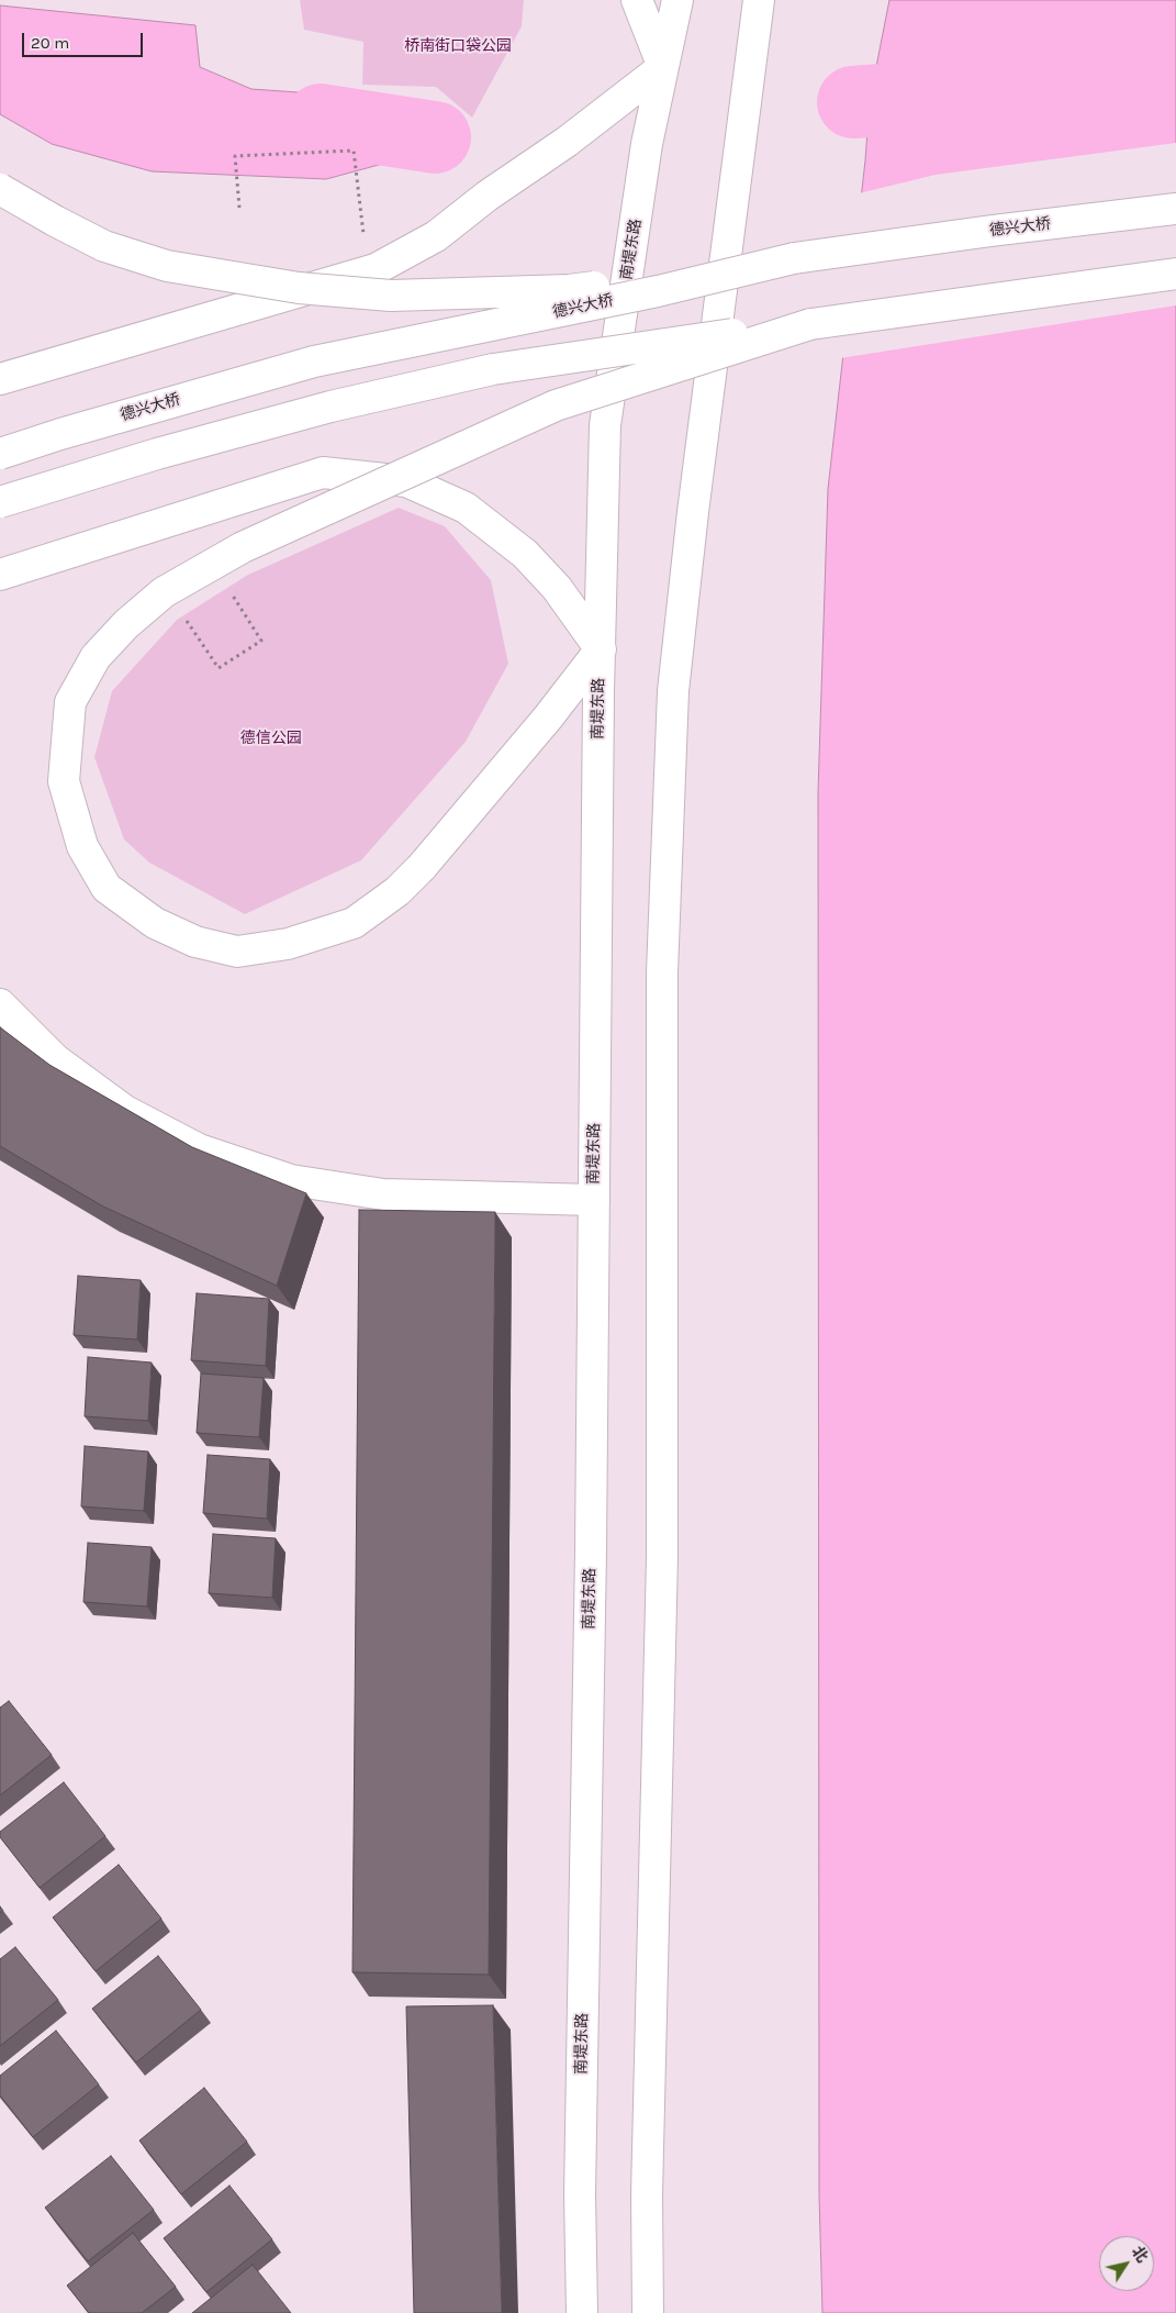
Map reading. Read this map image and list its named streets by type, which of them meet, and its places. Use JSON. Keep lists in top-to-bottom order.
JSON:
{
  "streets": {
    "main road": ["德兴大桥", "南堤东路"]
  },
  "parks": ["桥南街口袋公园", "德信公园"],
  "scale_bar": "20 m",
  "north": "top right"
}
